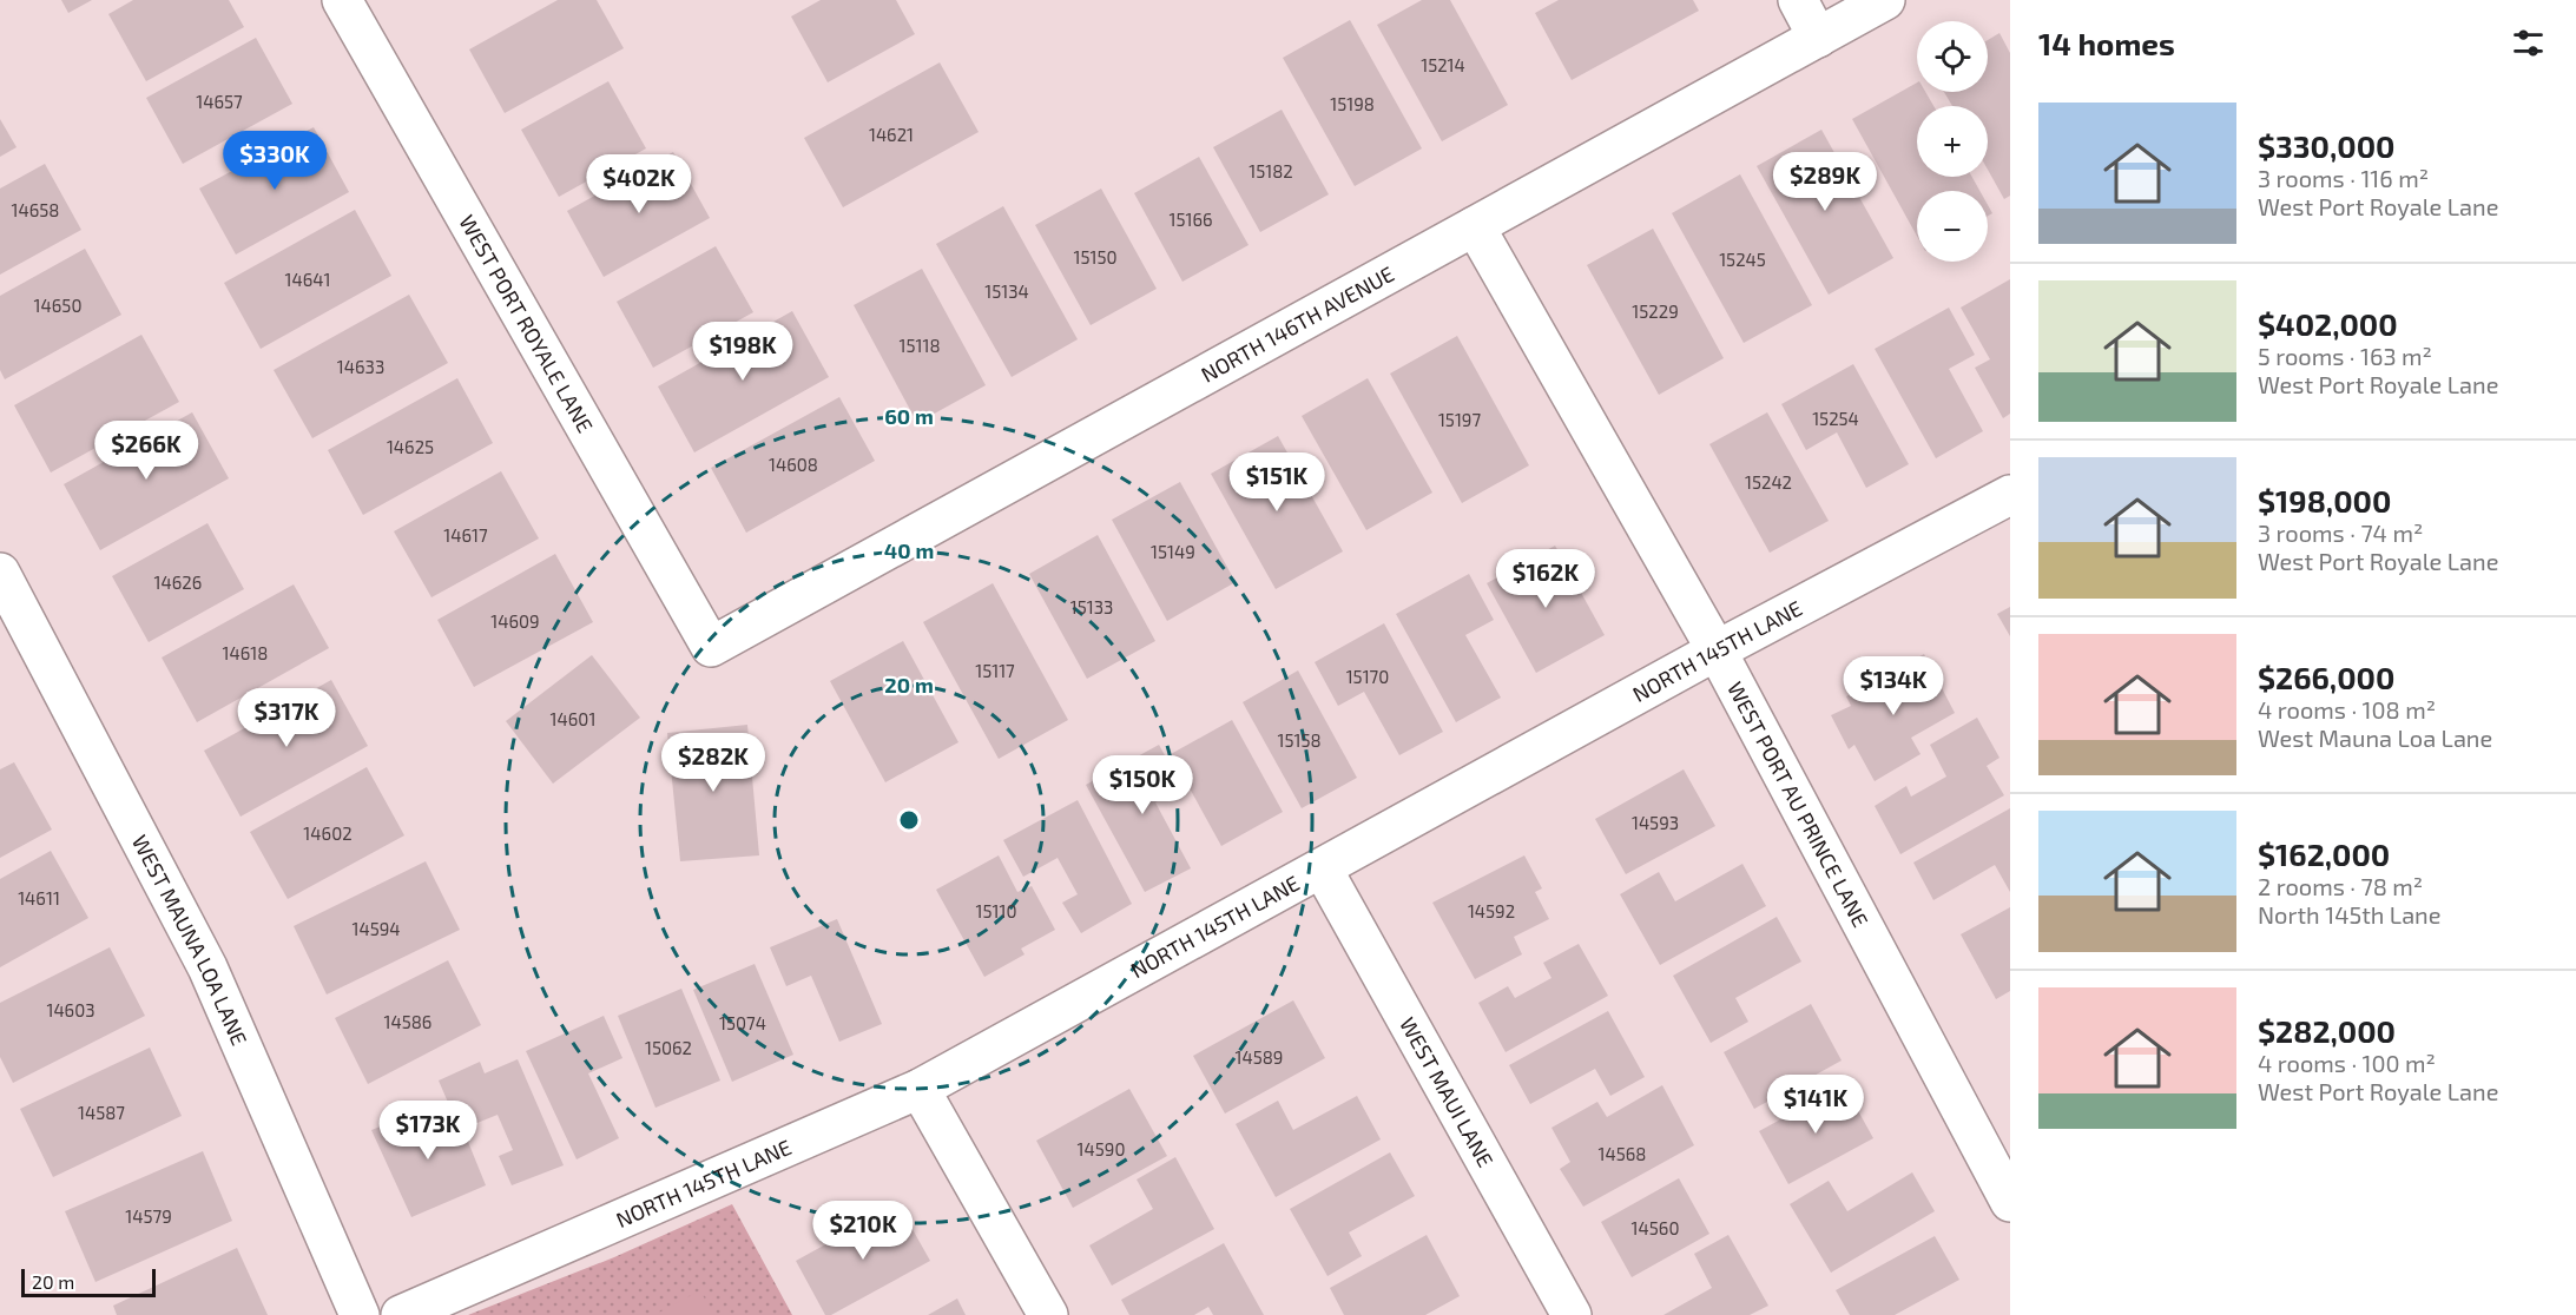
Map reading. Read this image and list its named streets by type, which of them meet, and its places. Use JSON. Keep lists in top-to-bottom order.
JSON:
{
  "streets": {
    "street": [
      "WEST PORT ROYALE LANE",
      "NORTH 146TH AVENUE",
      "NORTH 145TH LANE",
      "WEST PORT AU PRINCE LANE",
      "WEST MAUNA LOA LANE",
      "WEST MAUI LANE"
    ]
  },
  "crossings": [
    ["WEST PORT ROYALE LANE", "NORTH 146TH AVENUE"],
    ["NORTH 146TH AVENUE", "WEST PORT AU PRINCE LANE"],
    ["NORTH 145TH LANE", "WEST PORT AU PRINCE LANE"],
    ["NORTH 145TH LANE", "WEST MAUI LANE"]
  ],
  "house_numbers": [
    "15214",
    "14657",
    "15198",
    "14621",
    "15182",
    "14658",
    "15166",
    "15150",
    "15245",
    "14641",
    "15134",
    "14650",
    "15229",
    "15118",
    "14633",
    "15254",
    "15197",
    "14625",
    "14608",
    "15242",
    "14617",
    "15149",
    "14626",
    "15133",
    "14609",
    "14618",
    "15117",
    "15170",
    "14601",
    "15158",
    "14593",
    "14602",
    "14611",
    "15110",
    "14592",
    "14594",
    "14603",
    "14586",
    "15074",
    "15062",
    "14589",
    "14587",
    "14590",
    "14568",
    "14579",
    "14560"
  ],
  "scale_bar": "20 m",
  "page": {
    "heading": "14 homes",
    "map_buttons": ["+", "−"],
    "list": [
      {
        "name": "$330,000",
        "note": "3 rooms · 116 m² · West Port Royale Lane"
      },
      {
        "name": "$402,000",
        "note": "5 rooms · 163 m² · West Port Royale Lane"
      },
      {
        "name": "$198,000",
        "note": "3 rooms · 74 m² · West Port Royale Lane"
      },
      {
        "name": "$266,000",
        "note": "4 rooms · 108 m² · West Mauna Loa Lane"
      },
      {
        "name": "$162,000",
        "note": "2 rooms · 78 m² · North 145th Lane"
      },
      {
        "name": "$282,000",
        "note": "4 rooms · 100 m² · West Port Royale Lane"
      }
    ],
    "price": [
      "$330K",
      "$289K",
      "$402K",
      "$198K",
      "$266K",
      "$151K",
      "$162K",
      "$134K",
      "$317K",
      "$282K",
      "$150K",
      "$141K",
      "$173K",
      "$210K"
    ],
    "scale": "20 m"
  },
  "rings": ["60 m", "40 m", "20 m"]
}
